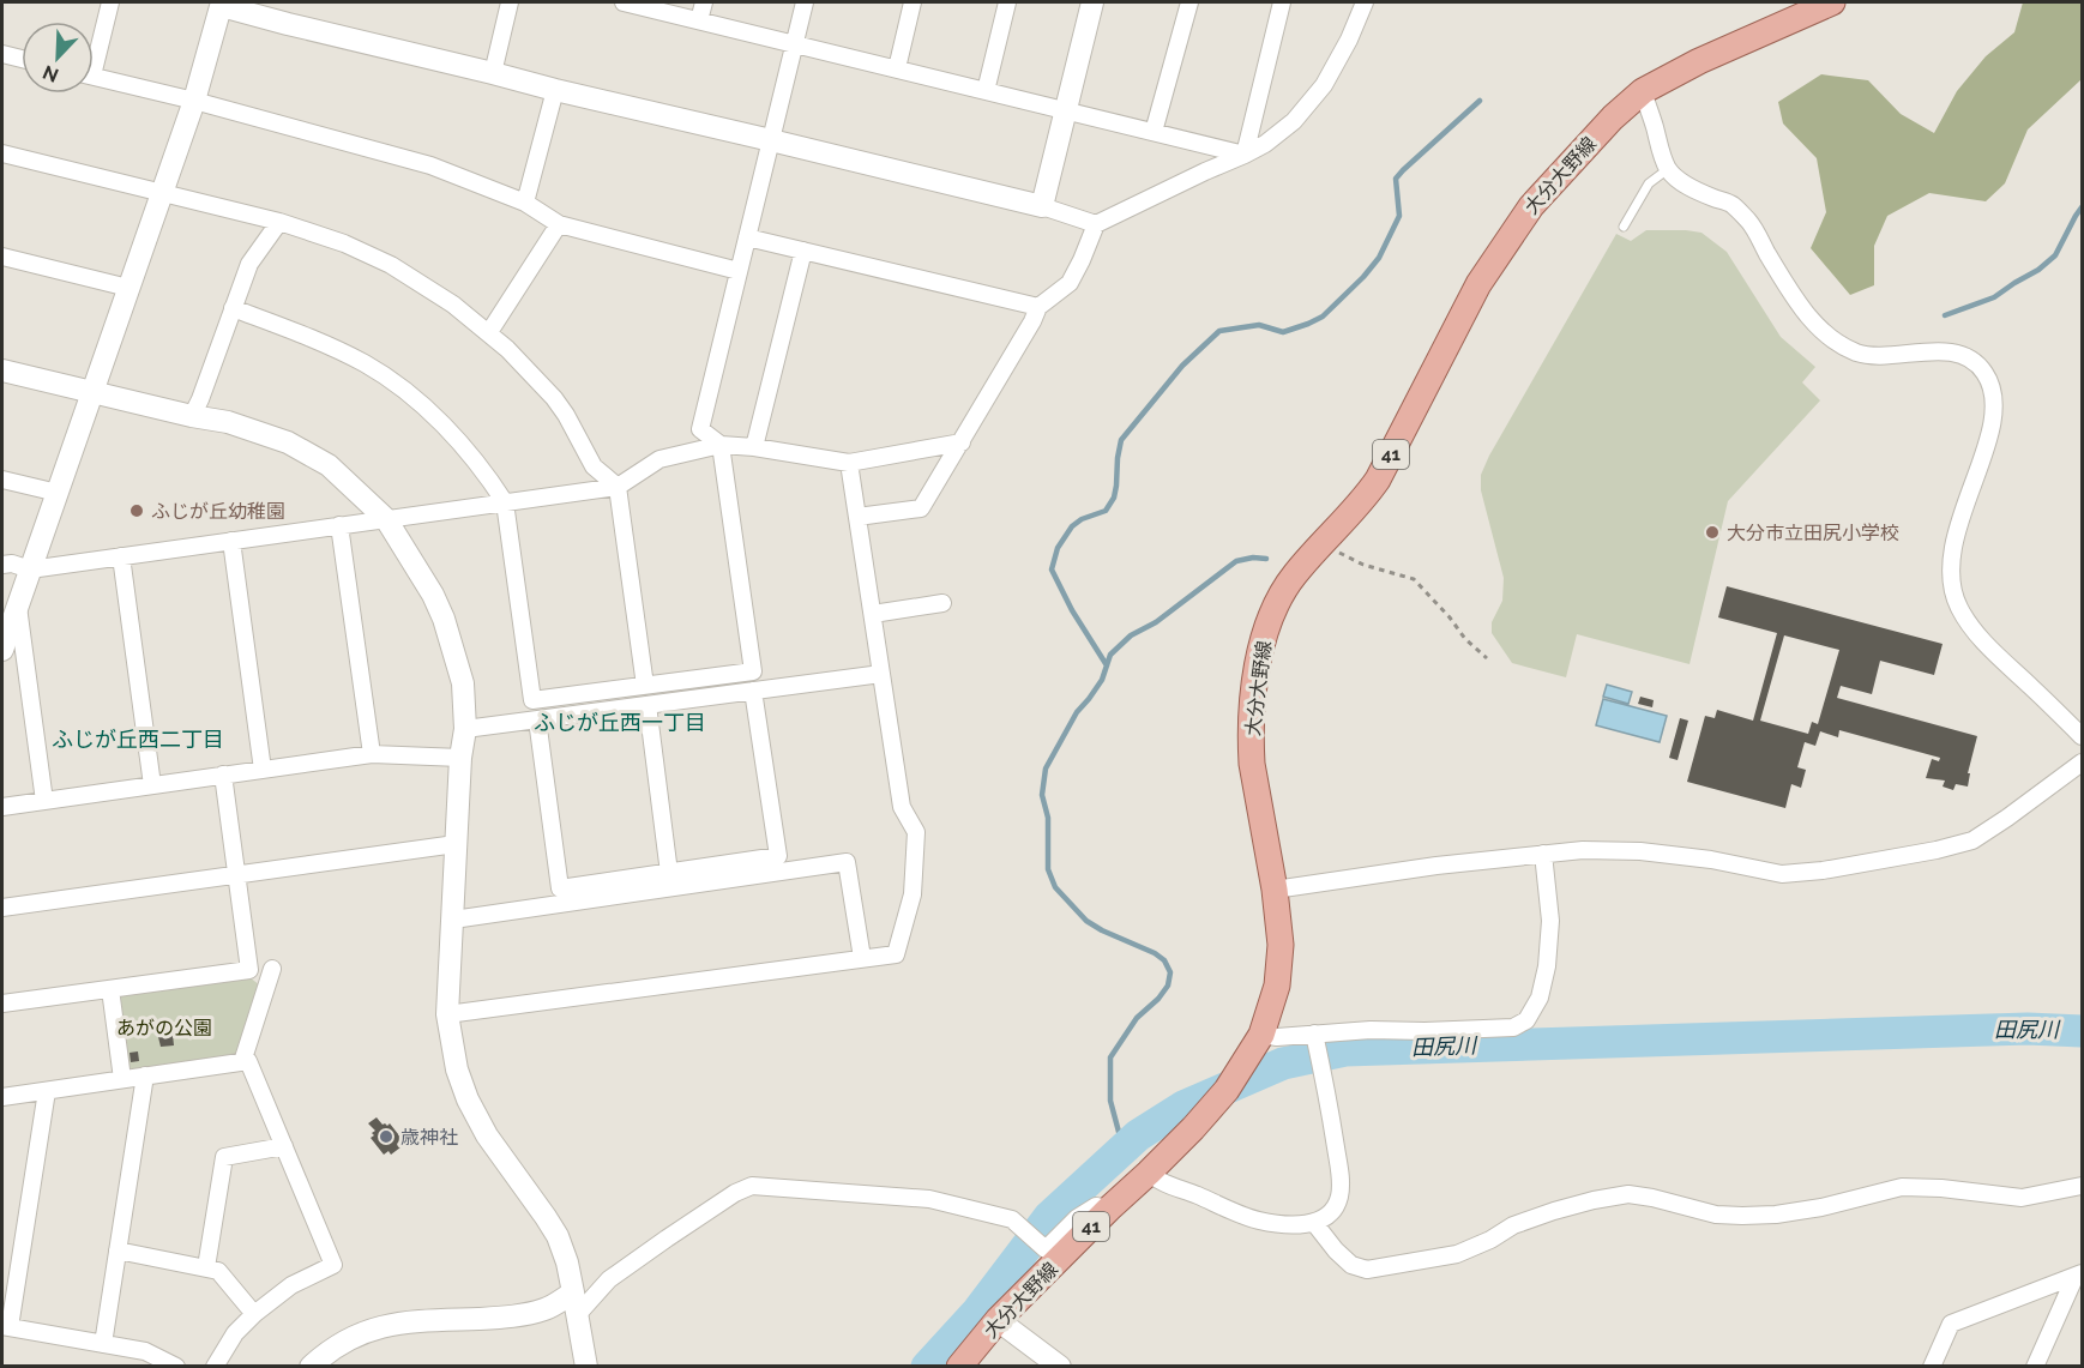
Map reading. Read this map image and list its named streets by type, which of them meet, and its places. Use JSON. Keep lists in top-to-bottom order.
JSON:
{
  "streets": {
    "main road": ["大分大野線", "41"]
  },
  "districts": ["ふじが丘西一丁目", "ふじが丘西二丁目"],
  "water": ["田尻川"],
  "parks": ["あがの公園"],
  "places": ["ふじが丘幼稚園", "大分市立田尻小学校", "歳神社"],
  "north": "bottom left"
}
